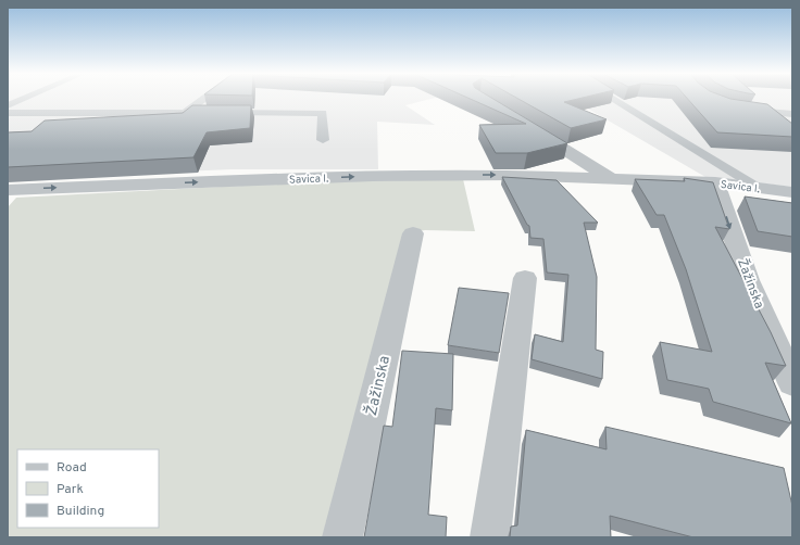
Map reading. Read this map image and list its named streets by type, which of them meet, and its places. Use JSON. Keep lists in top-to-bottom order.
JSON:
{
  "streets": {
    "street": ["Savica I.", "Žažinska"]
  },
  "crossings": [
    ["Savica I.", "Žažinska"]
  ],
  "one_way": ["Savica I.", "Žažinska"],
  "legend": ["Road", "Park", "Building"]
}
